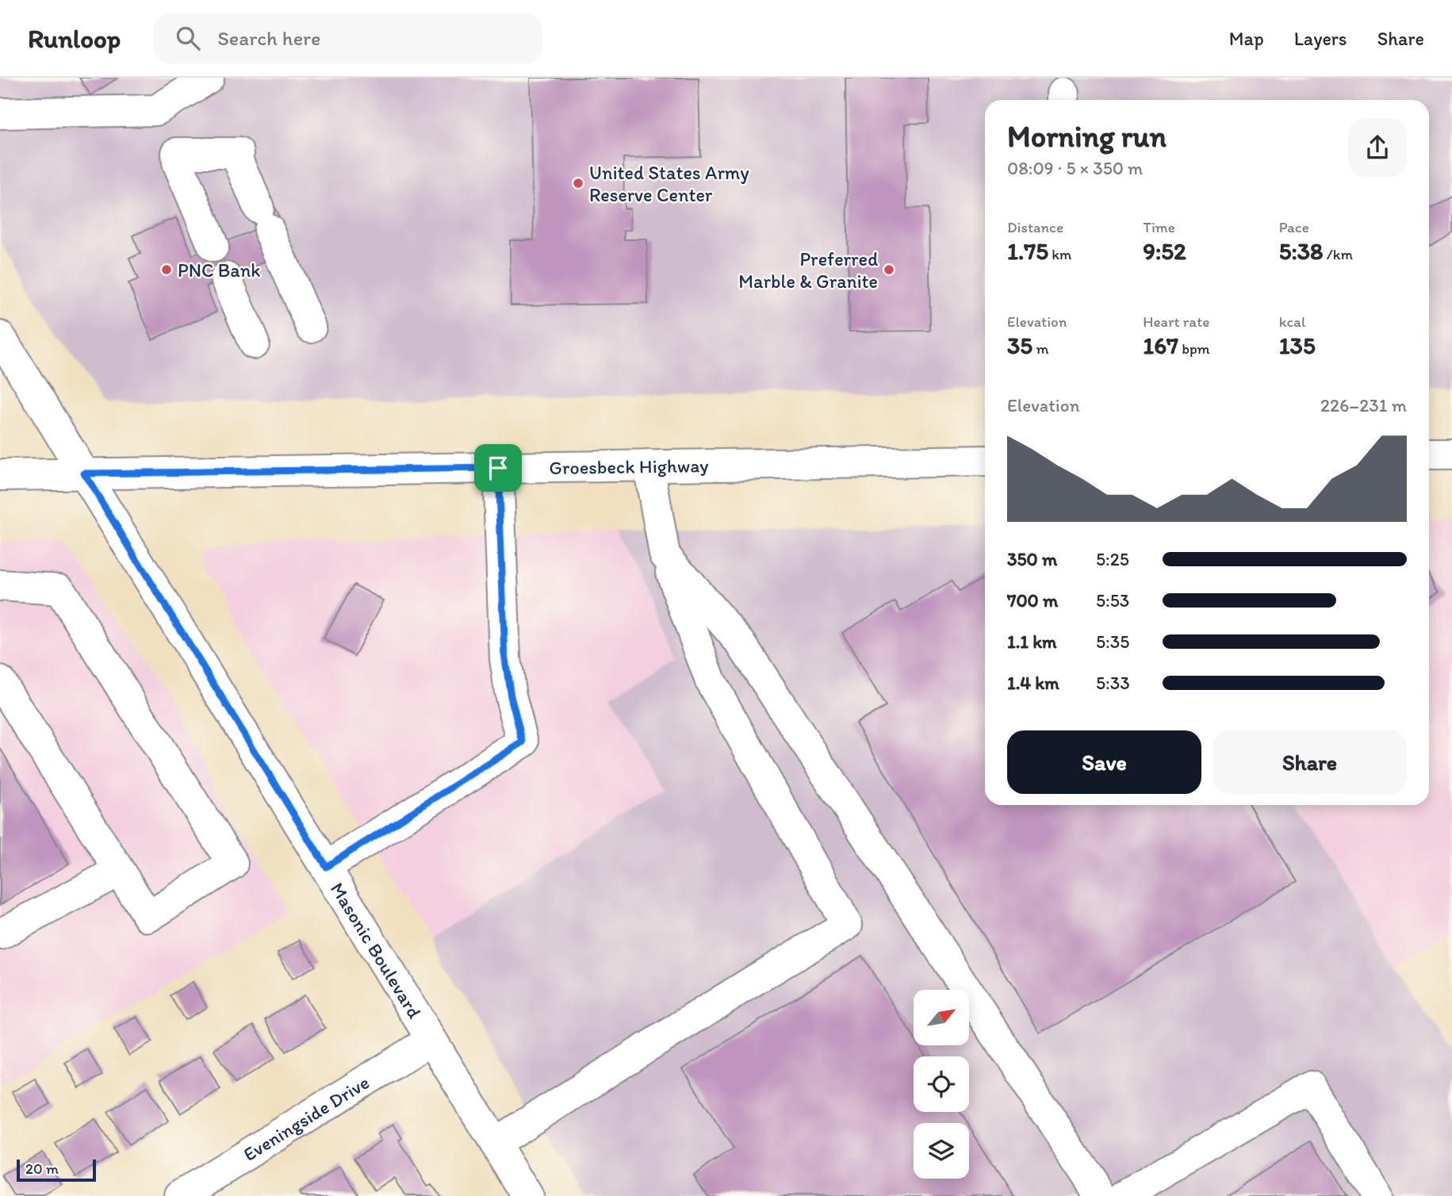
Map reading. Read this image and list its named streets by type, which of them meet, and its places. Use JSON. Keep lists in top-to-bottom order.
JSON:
{
  "streets": {
    "street": ["Groesbeck Highway", "Masonic Boulevard", "Eveningside Drive"]
  },
  "crossings": [
    ["Groesbeck Highway", "Masonic Boulevard"],
    ["Masonic Boulevard", "Eveningside Drive"]
  ],
  "places": ["United States Army Reserve Center", "PNC Bank", "Preferred Marble & Granite"],
  "scale_bar": "20 m",
  "north": "top right",
  "page": {
    "header": "Runloop",
    "search": "Search here",
    "nav": ["Map", "Layers", "Share"],
    "heading": ["Morning run", "08:09 · 5 × 350 m"],
    "stats": [
      ["Distance", "1.75 km"],
      ["Time", "9:52"],
      ["Pace", "5:38 /km"],
      ["Elevation", "35 m"],
      ["Heart rate", "167 bpm"],
      ["kcal", "135"]
    ],
    "chart": ["Elevation", "226–231 m"],
    "list": [
      {
        "name": "350 m",
        "note": "5:25"
      },
      {
        "name": "700 m",
        "note": "5:53"
      },
      {
        "name": "1.1 km",
        "note": "5:35"
      },
      {
        "name": "1.4 km",
        "note": "5:33"
      }
    ],
    "buttons": ["Save", "Share"],
    "scale": "20 m"
  }
}
